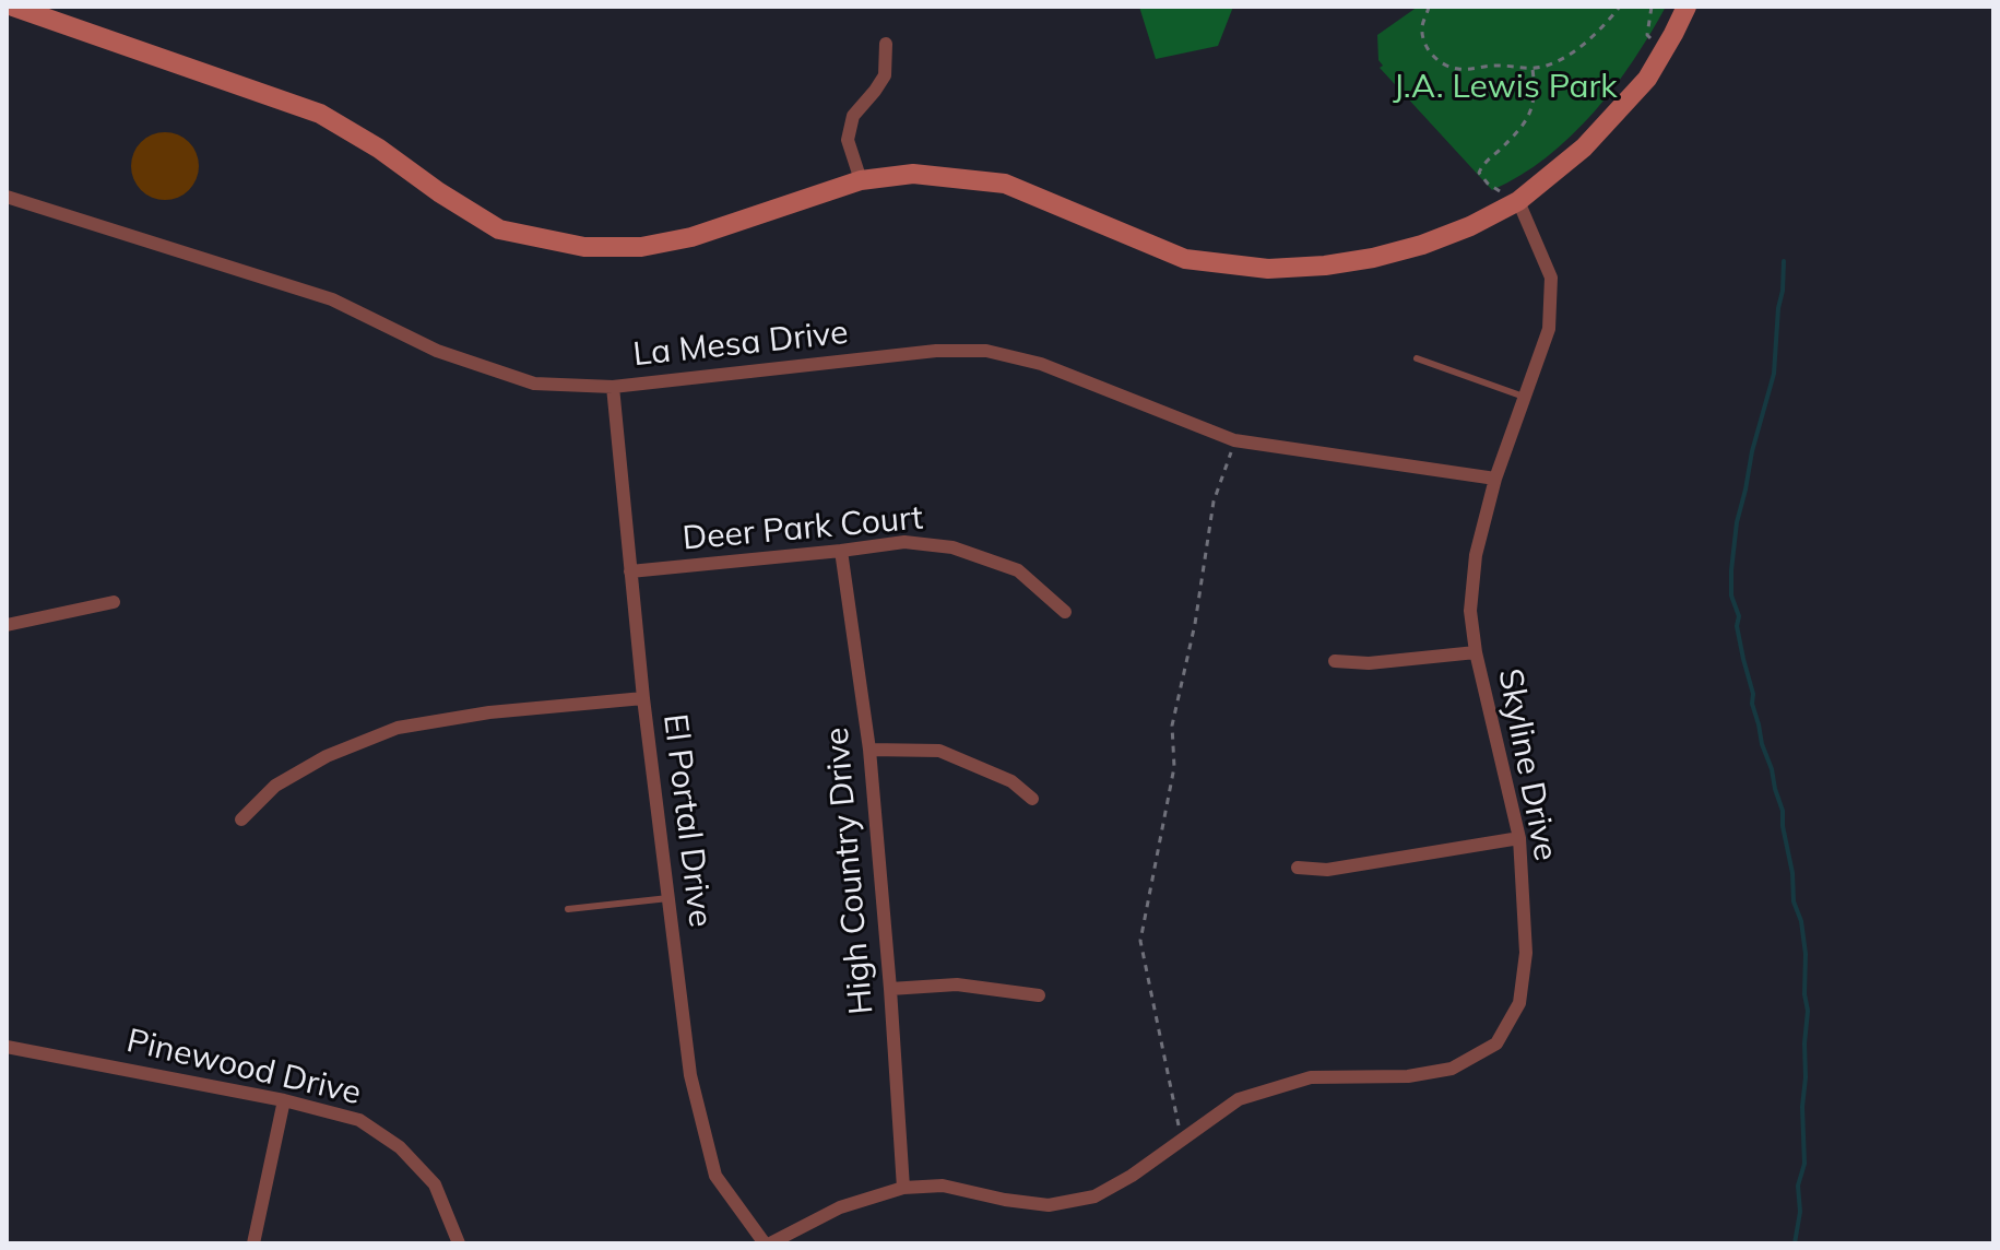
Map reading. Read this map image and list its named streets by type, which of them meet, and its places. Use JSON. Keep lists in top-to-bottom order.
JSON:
{
  "streets": {
    "street": [
      "La Mesa Drive",
      "Deer Park Court",
      "Skyline Drive",
      "El Portal Drive",
      "High Country Drive",
      "Pinewood Drive"
    ]
  },
  "crossings": [
    ["La Mesa Drive", "Skyline Drive"],
    ["La Mesa Drive", "El Portal Drive"],
    ["Deer Park Court", "El Portal Drive"],
    ["Deer Park Court", "High Country Drive"],
    ["Skyline Drive", "El Portal Drive"],
    ["Skyline Drive", "High Country Drive"]
  ],
  "parks": ["J.A. Lewis Park"]
}
